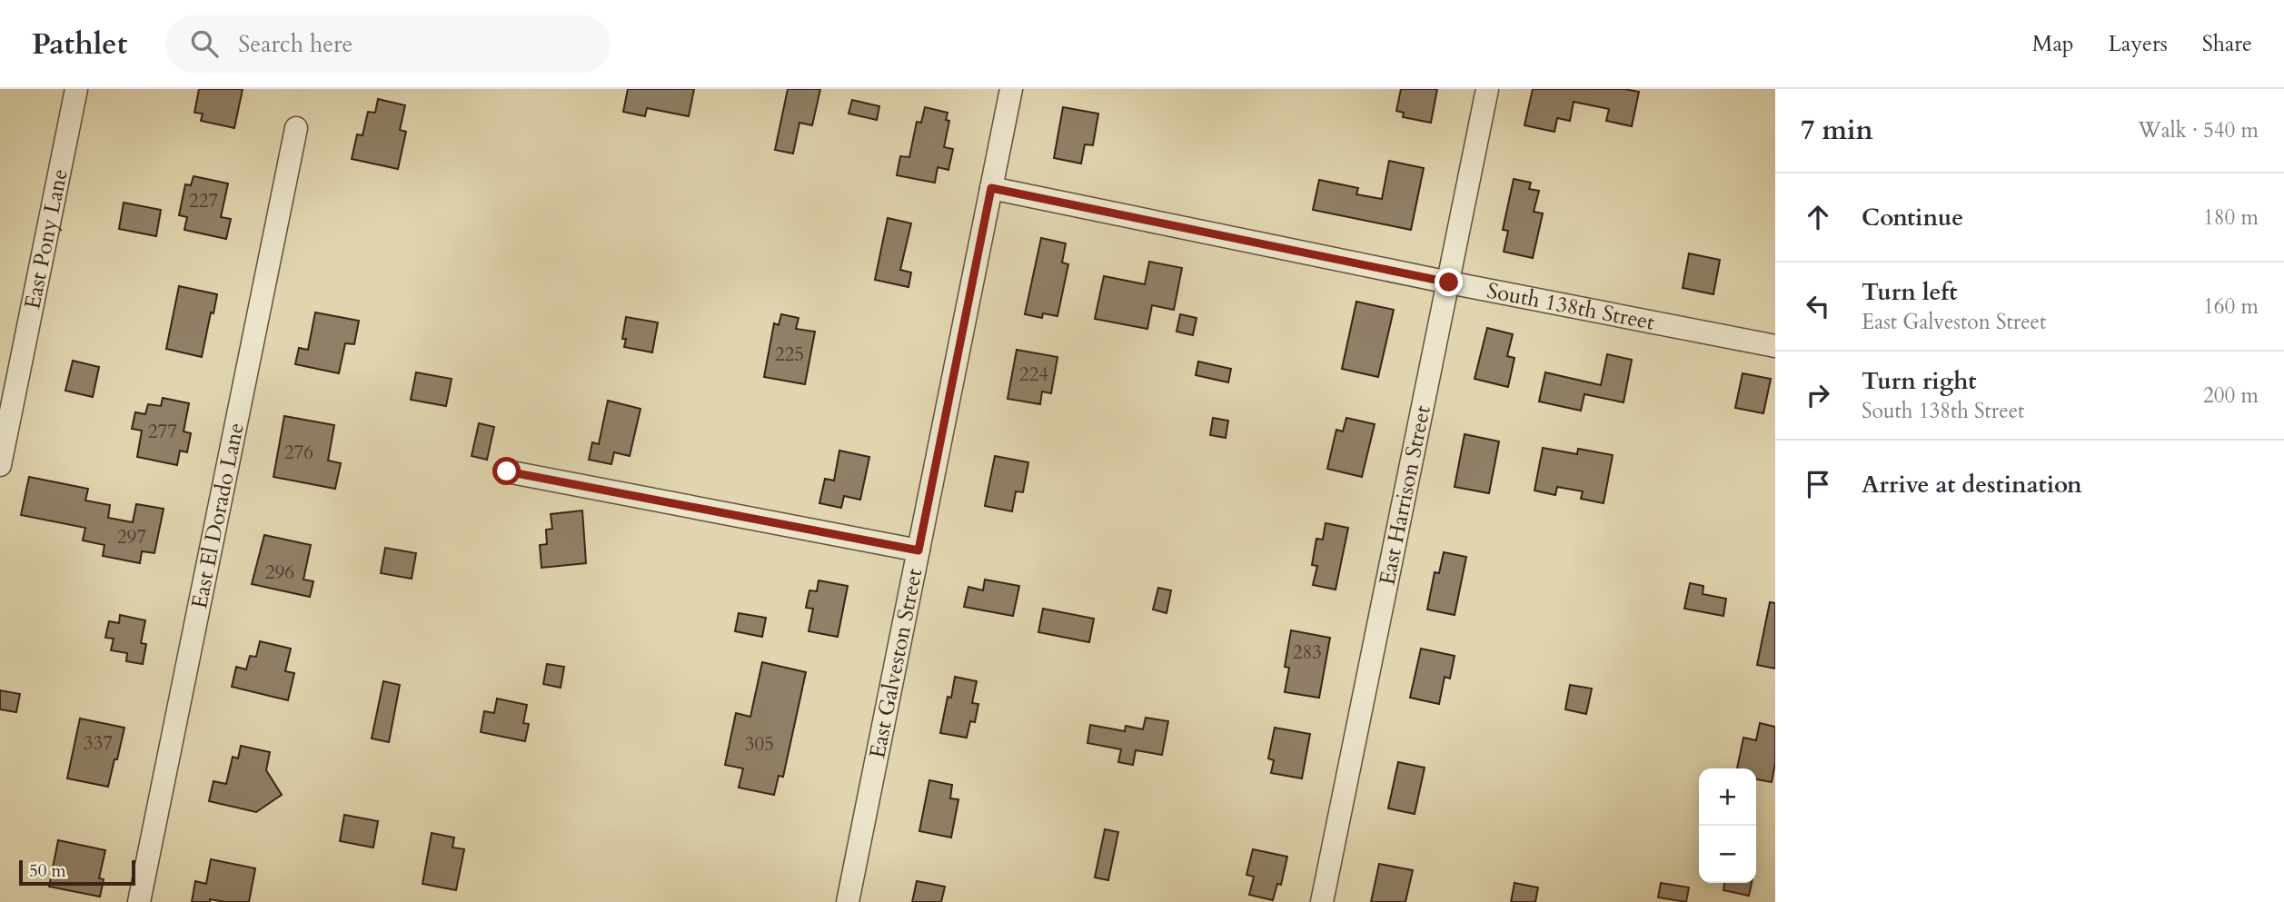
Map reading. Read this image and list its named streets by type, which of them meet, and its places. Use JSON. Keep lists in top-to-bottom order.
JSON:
{
  "streets": {
    "street": [
      "East Pony Lane",
      "South 138th Street",
      "East Harrison Street",
      "East El Dorado Lane",
      "East Galveston Street"
    ]
  },
  "crossings": [
    ["South 138th Street", "East Harrison Street"],
    ["South 138th Street", "East Galveston Street"]
  ],
  "house_numbers": [
    "227",
    "225",
    "224",
    "277",
    "276",
    "297",
    "296",
    "283",
    "337",
    "305"
  ],
  "scale_bar": "50 m",
  "page": {
    "header": "Pathlet",
    "search": "Search here",
    "nav": ["Map", "Layers", "Share"],
    "heading": ["7 min", "Walk · 540 m"],
    "list": [
      ["Continue", "180 m"],
      ["Turn left", "East Galveston Street", "160 m"],
      ["Turn right", "South 138th Street", "200 m"],
      "Arrive at destination"
    ],
    "map_buttons": ["+", "−"],
    "scale": "50 m"
  }
}
